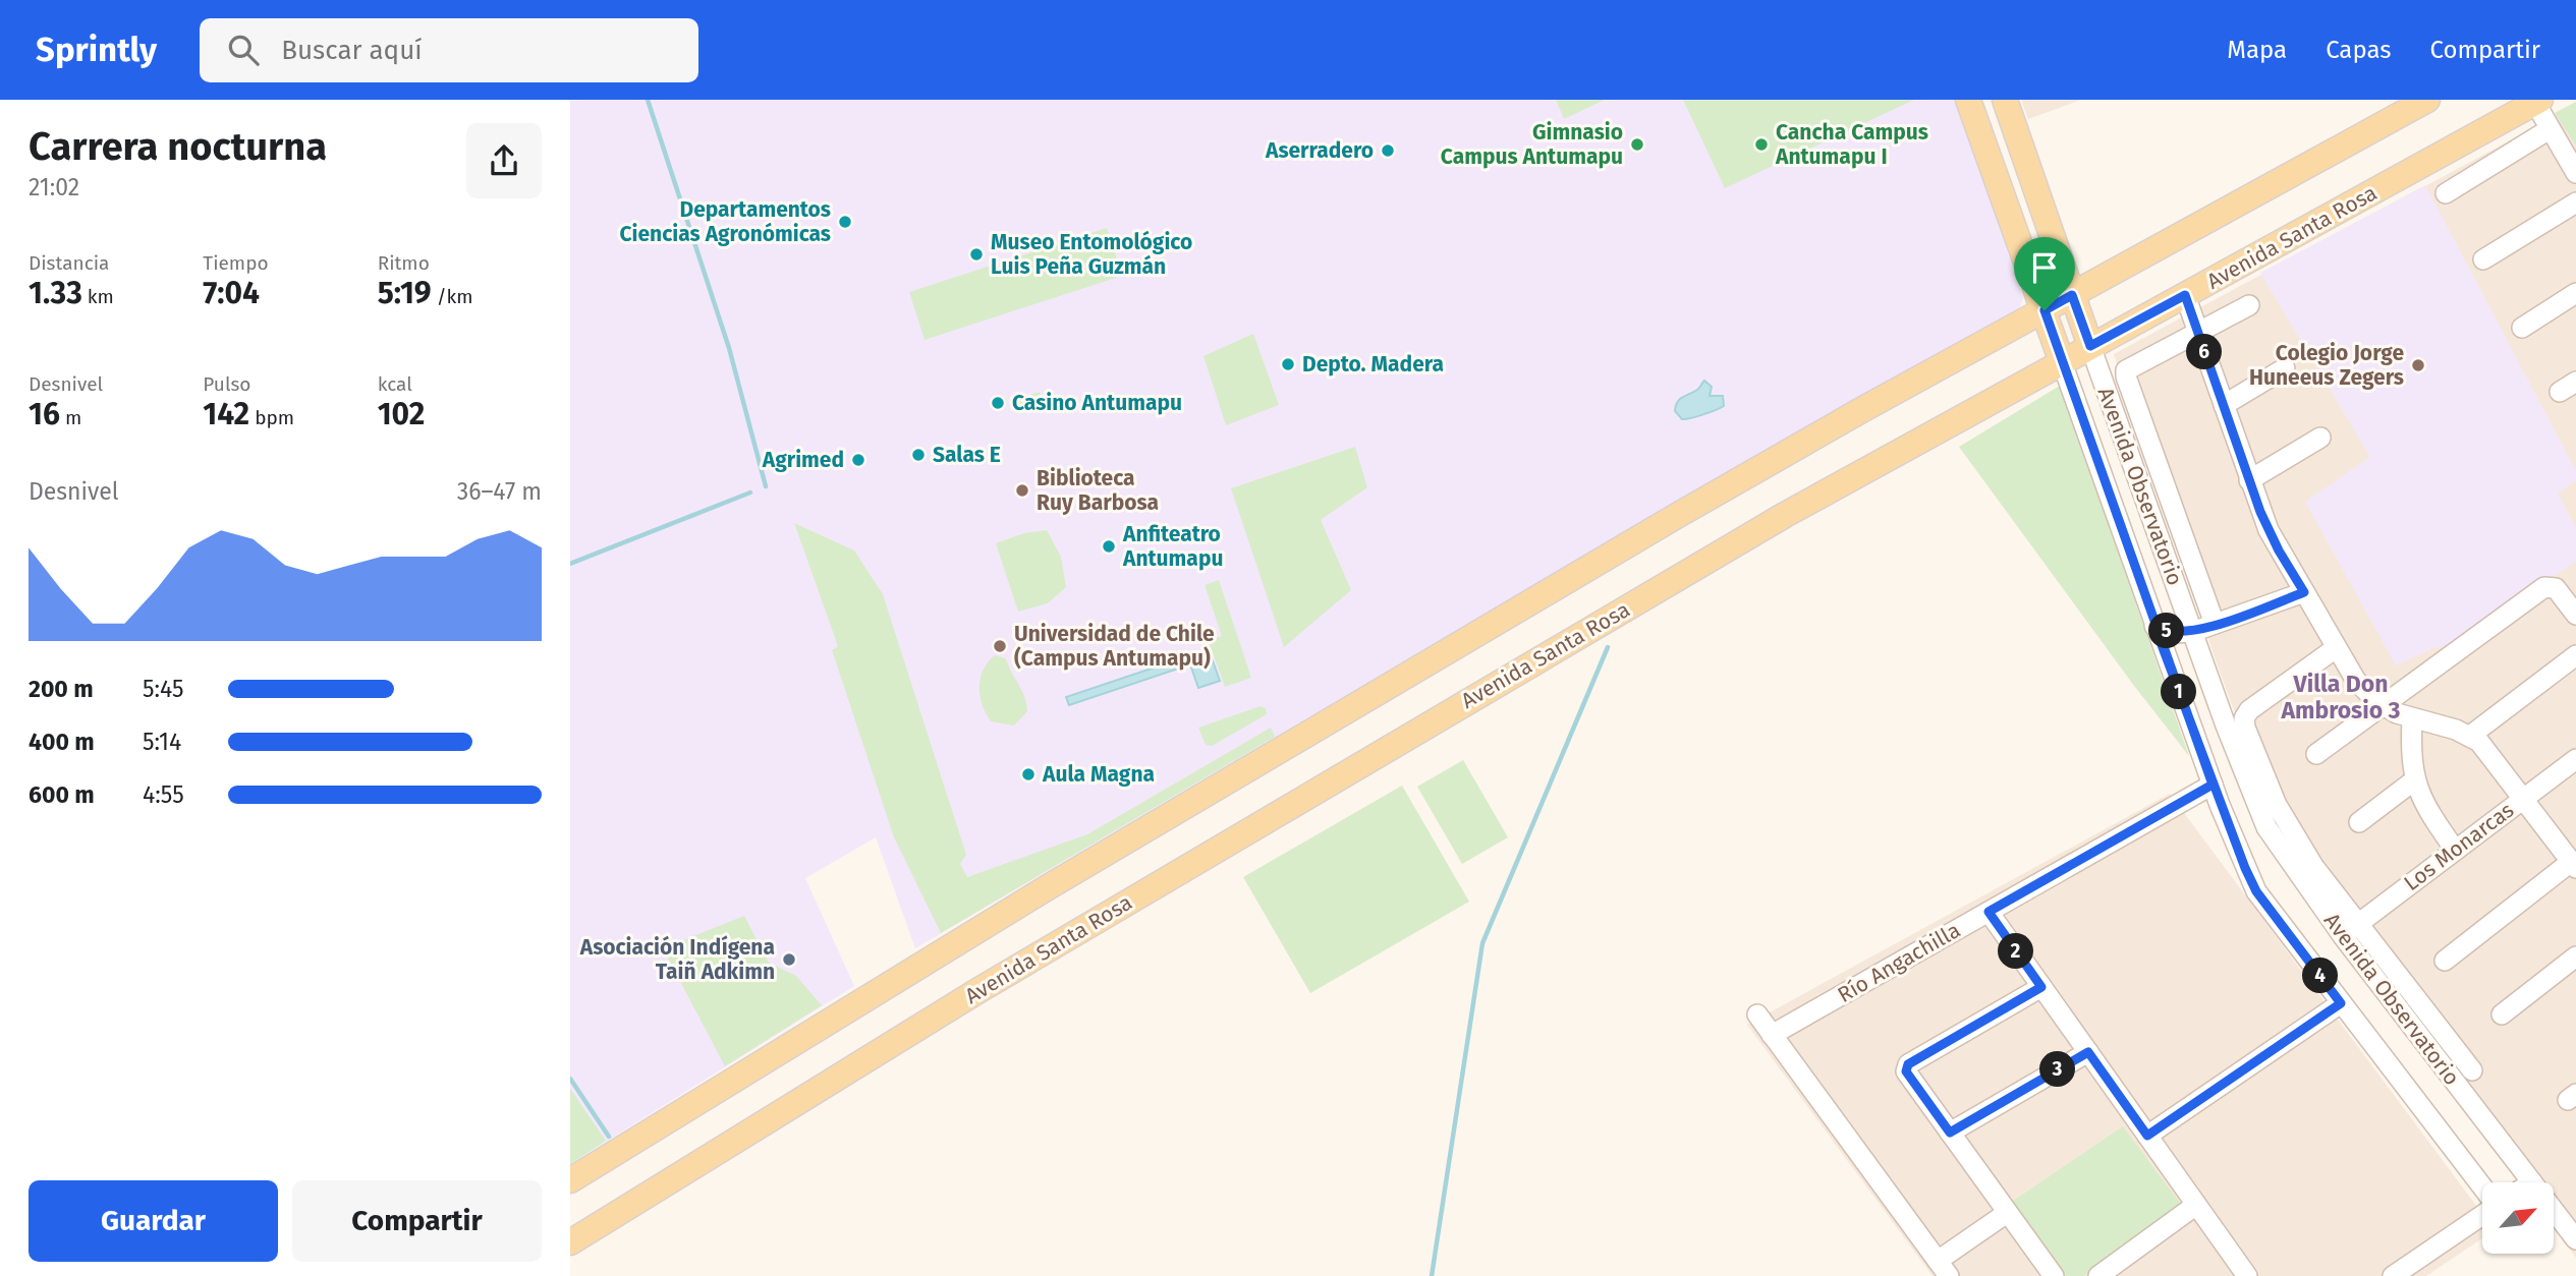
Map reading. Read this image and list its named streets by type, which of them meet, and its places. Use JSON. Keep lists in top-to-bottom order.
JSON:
{
  "streets": {
    "main road": ["Avenida Santa Rosa", "Avenida Observatorio"],
    "street": ["Los Monarcas", "Río Angachilla"]
  },
  "crossings": [
    ["Avenida Santa Rosa", "Avenida Observatorio"],
    ["Avenida Observatorio", "Los Monarcas"],
    ["Avenida Observatorio", "Río Angachilla"]
  ],
  "districts": ["Villa Don Ambrosio 3"],
  "places": [
    "Gimnasio Campus Antumapu",
    "Cancha Campus Antumapu I",
    "Aserradero",
    "Departamentos Ciencias Agronómicas",
    "Museo Entomológico Luis Peña Guzmán",
    "Depto. Madera",
    "Colegio Jorge Huneeus Zegers",
    "Casino Antumapu",
    "Salas E",
    "Agrimed",
    "Biblioteca Ruy Barbosa",
    "Anfiteatro Antumapu",
    "Universidad de Chile (Campus Antumapu)",
    "Aula Magna",
    "Asociación Indígena Taiñ Adkimn"
  ],
  "north": "top right",
  "page": {
    "header": "Sprintly",
    "search": "Buscar aquí",
    "nav": ["Mapa", "Capas", "Compartir"],
    "heading": ["Carrera nocturna", "21:02"],
    "stats": [
      ["Distancia", "1.33 km"],
      ["Tiempo", "7:04"],
      ["Ritmo", "5:19 /km"],
      ["Desnivel", "16 m"],
      ["Pulso", "142 bpm"],
      ["kcal", "102"]
    ],
    "pins": [
      "6",
      "5",
      "1",
      "2",
      "4",
      "3"
    ],
    "chart": ["Desnivel", "36–47 m"],
    "list": [
      {
        "name": "200 m",
        "note": "5:45"
      },
      {
        "name": "400 m",
        "note": "5:14"
      },
      {
        "name": "600 m",
        "note": "4:55"
      }
    ],
    "buttons": ["Guardar", "Compartir"]
  }
}
